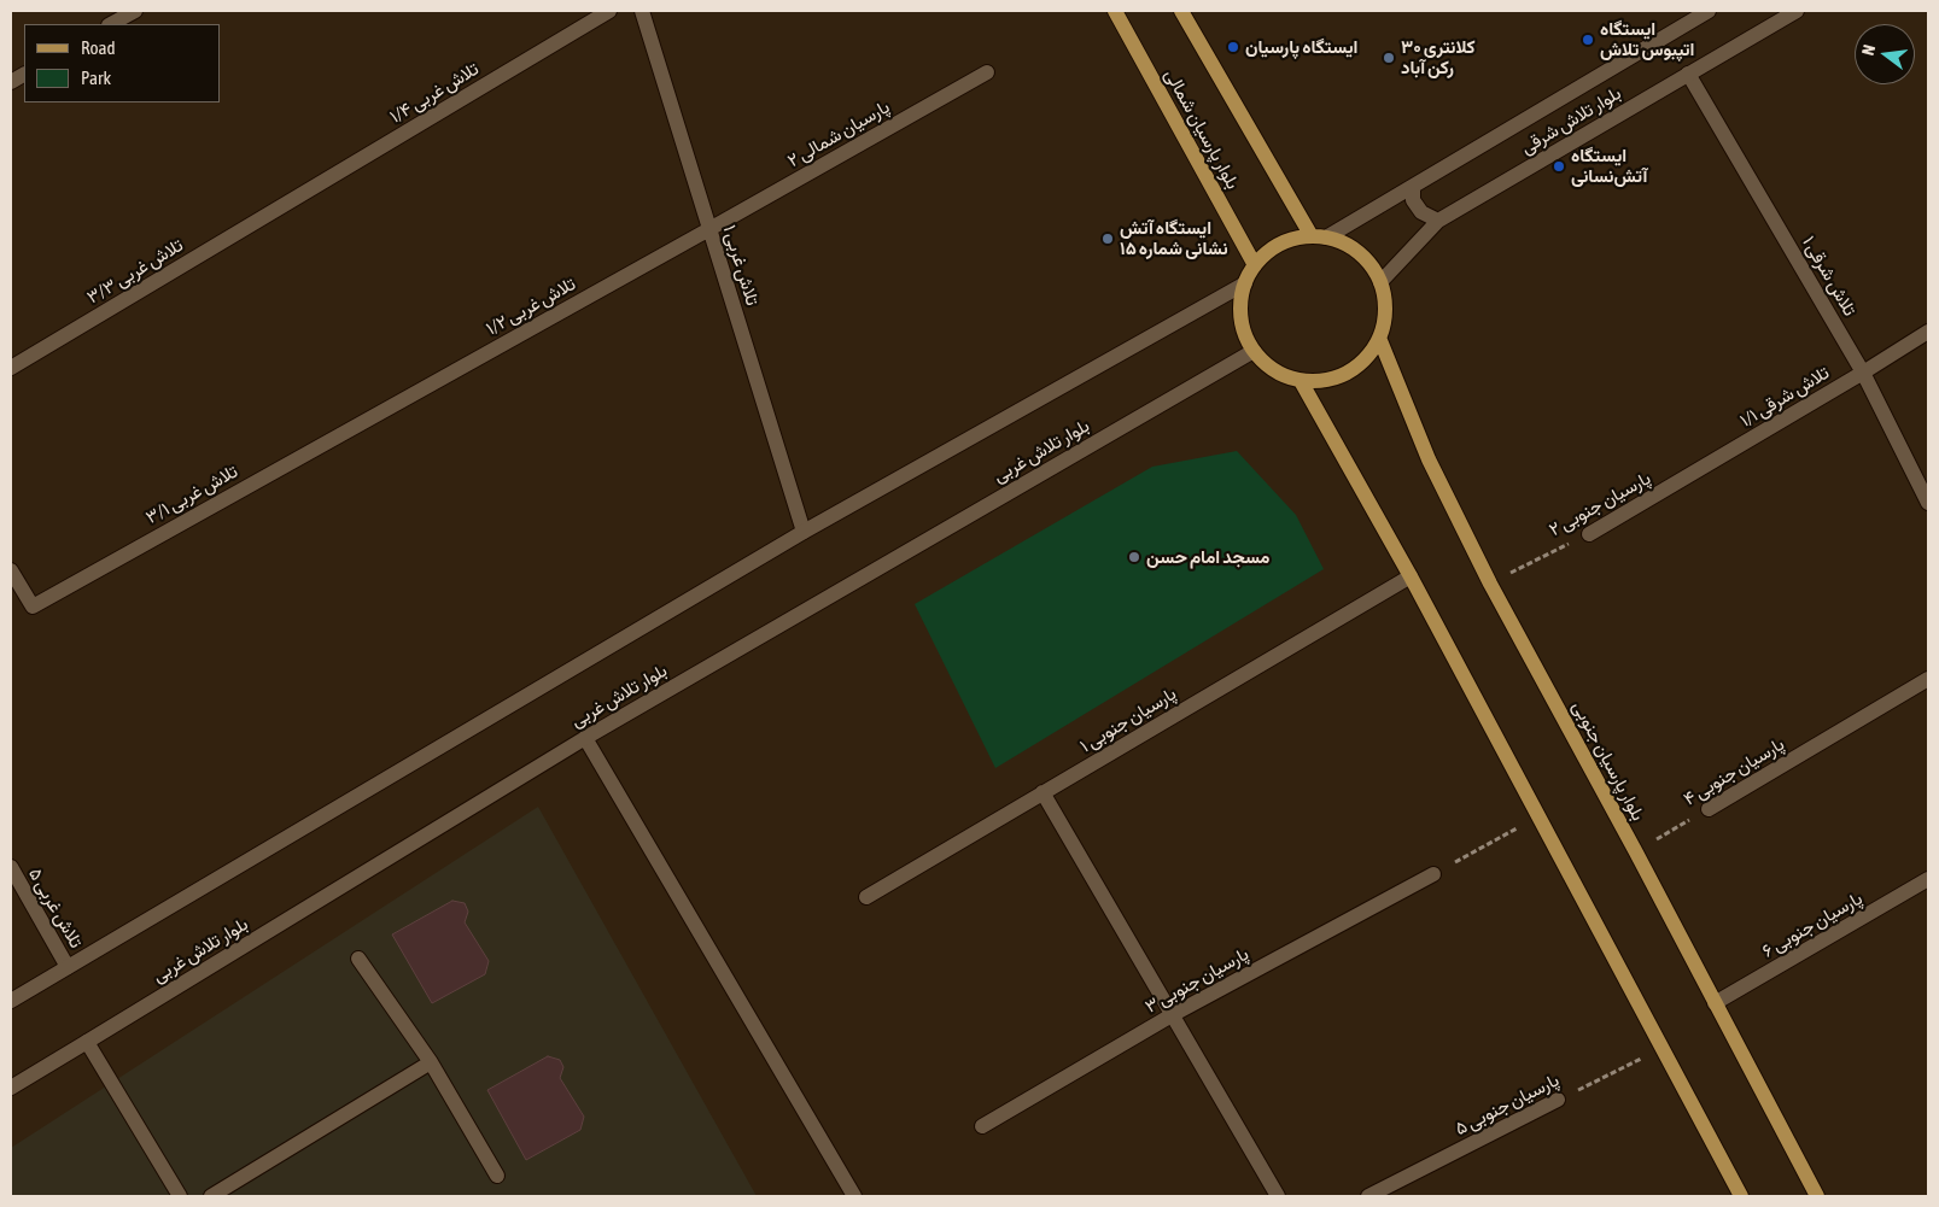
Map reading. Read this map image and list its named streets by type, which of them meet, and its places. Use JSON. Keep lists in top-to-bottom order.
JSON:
{
  "streets": {
    "main road": ["بلوار پارسیان شمالی", "بلوار پارسیان جنوبی"],
    "street": [
      "۱/۴ تلاش غربی",
      "بلوار تلاش شرقی",
      "۲ پارسیان شمالی",
      "۱ تلاش غربی",
      "۳/۳ تلاش غربی",
      "۱ تلاش شرقی",
      "۱/۲ تلاش غربی",
      "۱/۱ تلاش شرقی",
      "بلوار تلاش غربی",
      "۳/۱ تلاش غربی",
      "۲ پارسیان جنوبی",
      "۱ پارسیان جنوبی",
      "۴ پارسیان جنوبی",
      "۵ تلاش غربی",
      "۶ پارسیان جنوبی",
      "۳ پارسیان جنوبی",
      "۵ پارسیان جنوبی"
    ]
  },
  "crossings": [
    ["۱/۴ تلاش غربی", "۳/۳ تلاش غربی"],
    ["بلوار تلاش شرقی", "بلوار پارسیان شمالی"],
    ["بلوار تلاش شرقی", "۱ تلاش شرقی"],
    ["بلوار تلاش شرقی", "بلوار تلاش غربی"],
    ["بلوار تلاش شرقی", "بلوار پارسیان جنوبی"],
    ["بلوار پارسیان شمالی", "بلوار تلاش غربی"],
    ["بلوار پارسیان شمالی", "بلوار پارسیان جنوبی"],
    ["۲ پارسیان شمالی", "۱ تلاش غربی"],
    ["۲ پارسیان شمالی", "۱/۲ تلاش غربی"],
    ["۱ تلاش غربی", "۱/۲ تلاش غربی"],
    ["۱ تلاش شرقی", "۱/۱ تلاش شرقی"],
    ["۱/۲ تلاش غربی", "۳/۱ تلاش غربی"],
    ["۱/۱ تلاش شرقی", "۲ پارسیان جنوبی"],
    ["بلوار تلاش غربی", "بلوار پارسیان جنوبی"],
    ["۲ پارسیان جنوبی", "بلوار پارسیان جنوبی"],
    ["بلوار پارسیان جنوبی", "۴ پارسیان جنوبی"],
    ["بلوار پارسیان جنوبی", "۶ پارسیان جنوبی"]
  ],
  "places": [
    "ایستگاه اتپبوس تلاش",
    "ایستگاه پارسیان",
    "کلانتری ۳۰ رکن آباد",
    "ایستگاه آتش‌نسانی",
    "ایستگاه آتش نشانی شماره ۱۵",
    "مسجد امام حسن"
  ],
  "legend": ["Road", "Park"],
  "north": "left"
}
